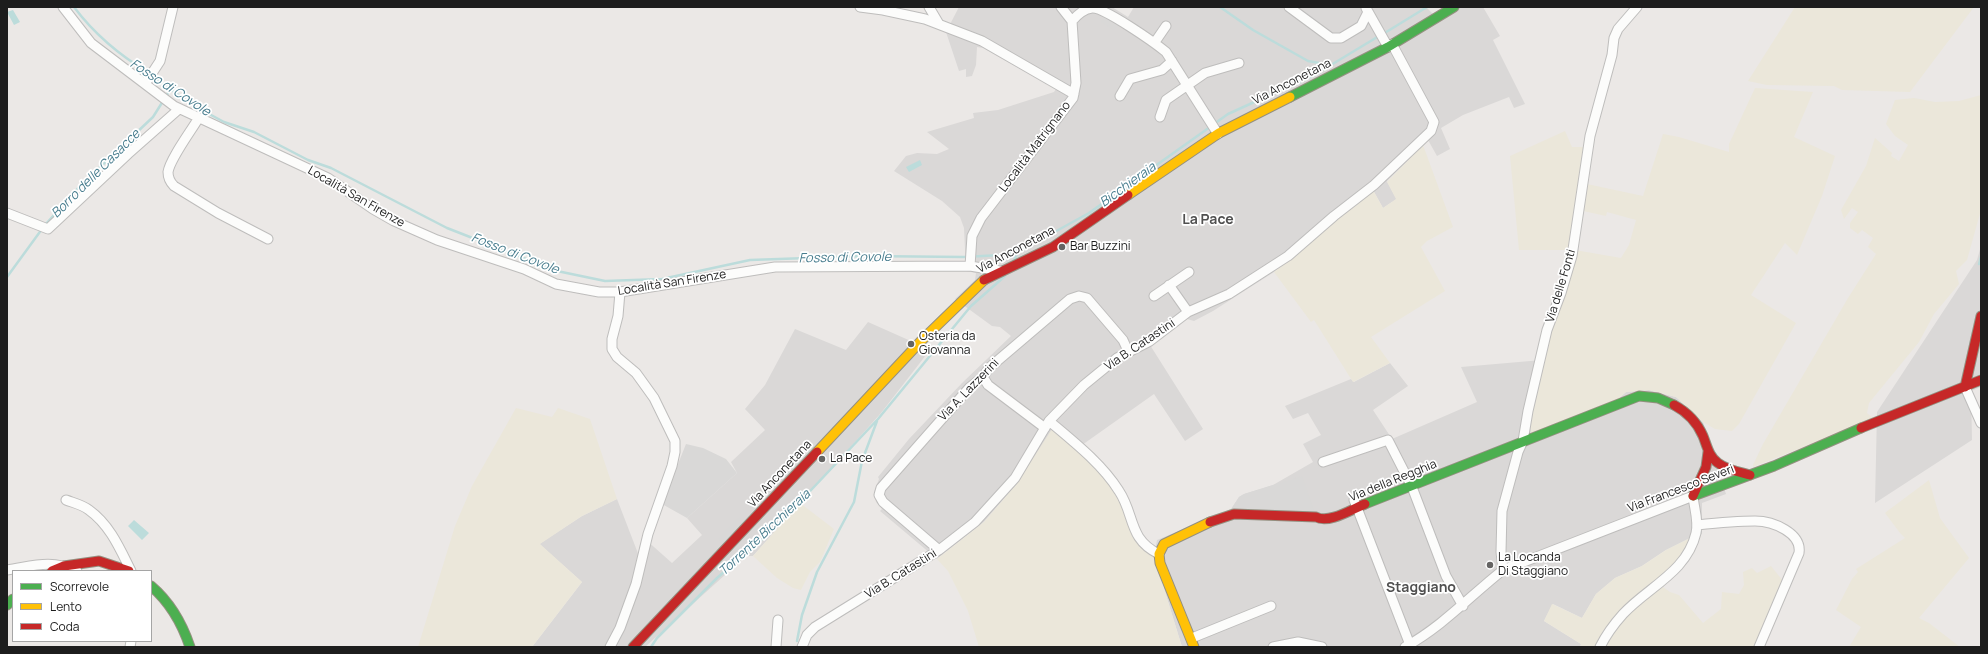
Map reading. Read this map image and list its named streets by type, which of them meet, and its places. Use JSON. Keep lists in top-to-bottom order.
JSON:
{
  "streets": {
    "street": [
      "Via Anconetana",
      "Località Matrignano",
      "Località San Firenze",
      "Via delle Fonti",
      "Via B. Catastini",
      "Via A. Lazzerini",
      "Via della Regghia",
      "Via Francesco Severi"
    ]
  },
  "crossings": [
    ["Via Anconetana", "Località San Firenze"],
    ["Via Anconetana", "Via B. Catastini"],
    ["Località Matrignano", "Località San Firenze"],
    ["Via delle Fonti", "Via della Regghia"],
    ["Via delle Fonti", "Via Francesco Severi"],
    ["Via B. Catastini", "Via A. Lazzerini"],
    ["Via della Regghia", "Via Francesco Severi"]
  ],
  "districts": ["La Pace", "Staggiano"],
  "water": [
    "Fosso di Covole",
    "Borro delle Casacce",
    "Bicchieraia",
    "Torrente Bicchieraia"
  ],
  "places": [
    "Bar Buzzini",
    "Osteria da Giovanna",
    "La Pace",
    "La Locanda Di Staggiano"
  ],
  "legend": ["Scorrevole", "Lento", "Coda"]
}
